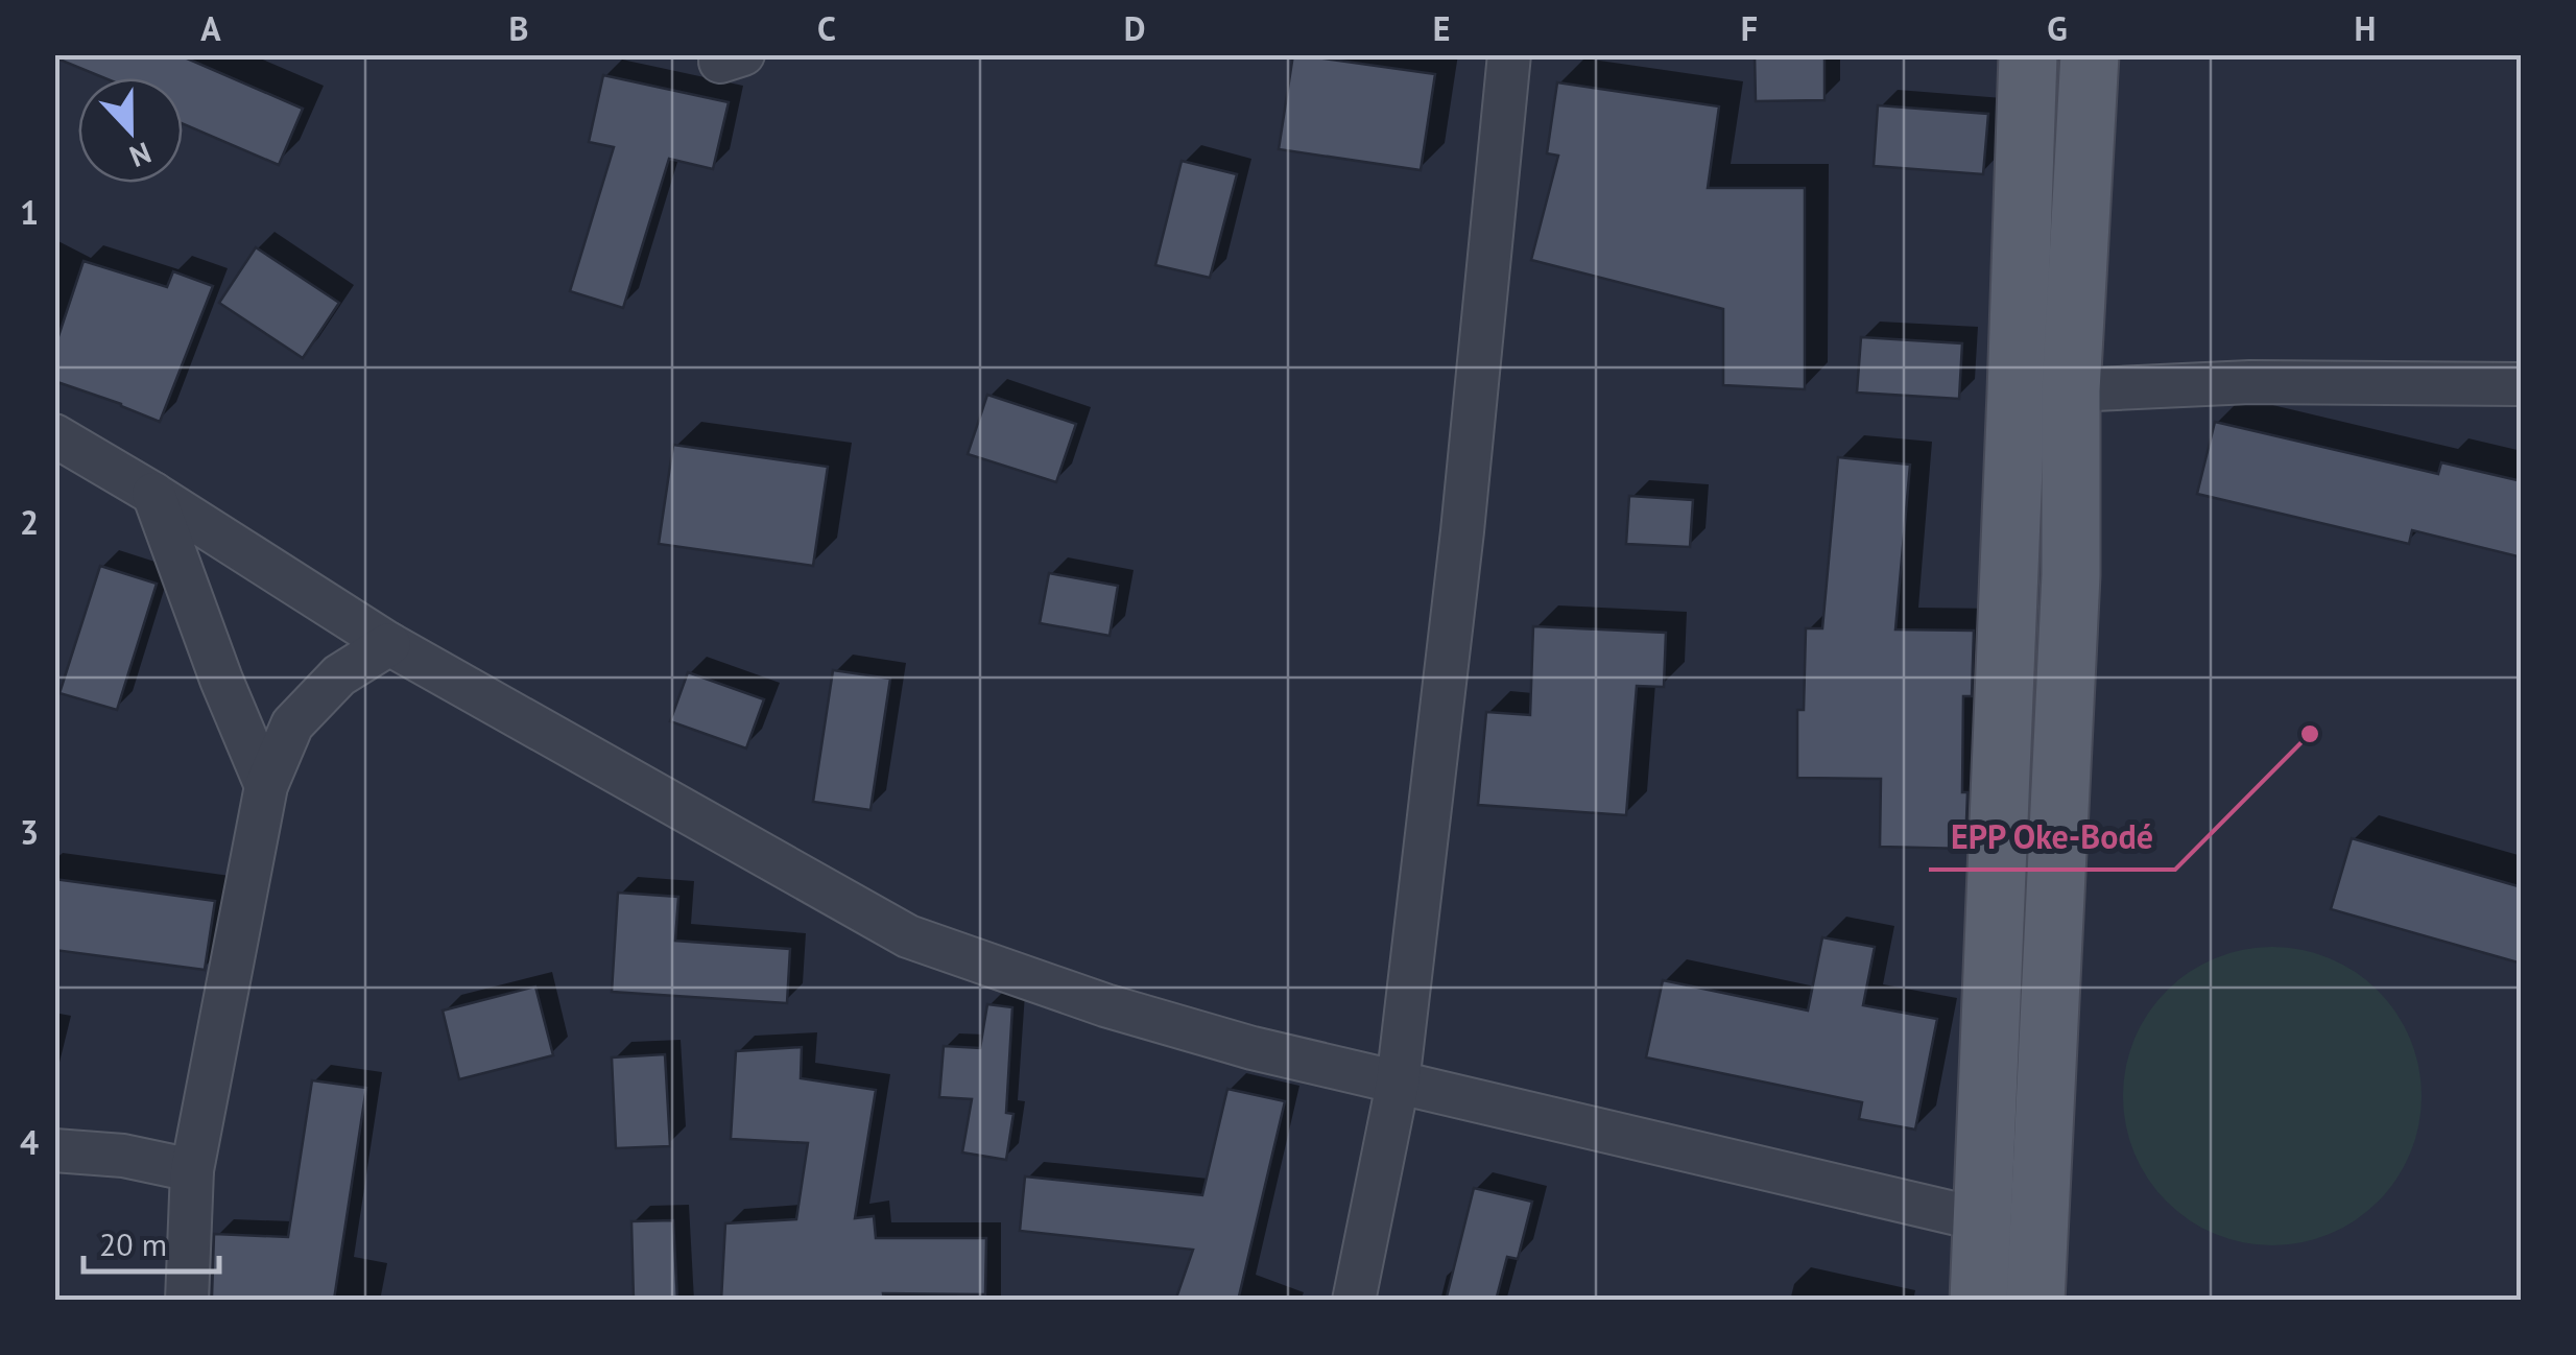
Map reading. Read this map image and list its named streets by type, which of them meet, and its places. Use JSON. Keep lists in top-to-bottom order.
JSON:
{
  "places": ["EPP Oke-Bodé"],
  "scale_bar": "20 m",
  "north": "bottom",
  "grid": {
    "columns": [
      "A",
      "B",
      "C",
      "D",
      "E",
      "F",
      "G",
      "H"
    ],
    "rows": [
      "1",
      "2",
      "3",
      "4"
    ]
  }
}
